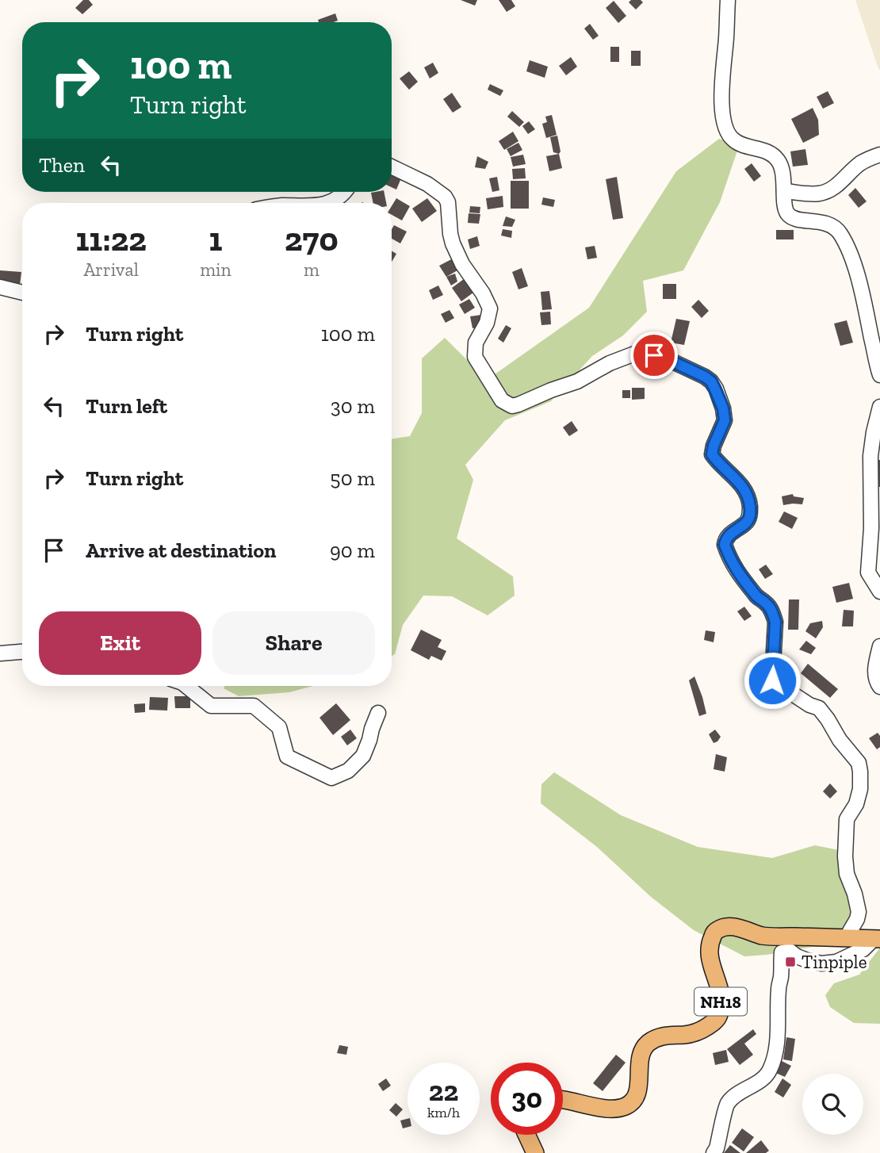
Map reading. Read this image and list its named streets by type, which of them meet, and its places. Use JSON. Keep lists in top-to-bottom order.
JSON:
{
  "streets": {
    "main road": ["NH18"]
  },
  "places": {
    "transit": ["Tinpiple"]
  },
  "page": {
    "turn": ["100 m", "Turn right"],
    "then": "Then",
    "eta": [
      "11:22",
      "Arrival",
      "1",
      "min",
      "270",
      "m"
    ],
    "list": [
      {
        "name": "Turn right",
        "value": "100 m"
      },
      {
        "name": "Turn left",
        "value": "30 m"
      },
      {
        "name": "Turn right",
        "value": "50 m"
      },
      {
        "name": "Arrive at destination",
        "value": "90 m"
      }
    ],
    "buttons": ["Exit", "Share"],
    "speed": "22 km/h",
    "limit": "30"
  }
}
